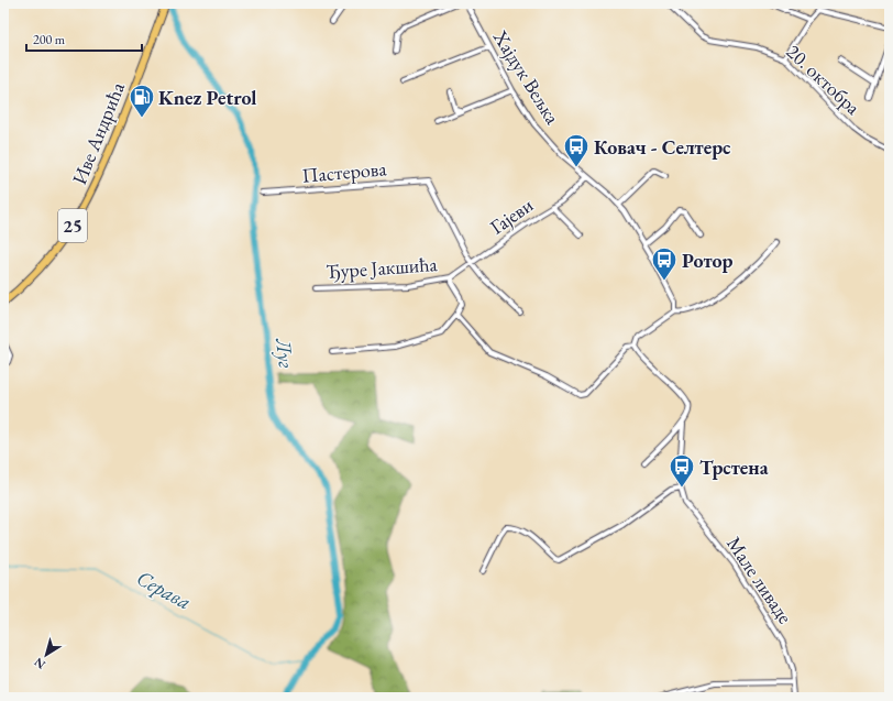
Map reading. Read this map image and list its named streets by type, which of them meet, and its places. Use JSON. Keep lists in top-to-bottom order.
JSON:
{
  "streets": {
    "main road": ["Иве Андрића", "25"],
    "street": [
      "Хајдук Вељка",
      "20. октобра",
      "Пастерова",
      "Гајеви",
      "Ђуре Јакшића",
      "Мале ливаде"
    ]
  },
  "crossings": [
    ["Хајдук Вељка", "Гајеви"],
    ["Пастерова", "Гајеви"],
    ["Гајеви", "Ђуре Јакшића"]
  ],
  "water": ["Луг", "Серава"],
  "places": {
    "fuel station": ["Knez Petrol"],
    "bus stop": ["Ковач - Селтерс", "Ротор", "Трстена"]
  },
  "scale_bar": "200 m",
  "north": "bottom left"
}
